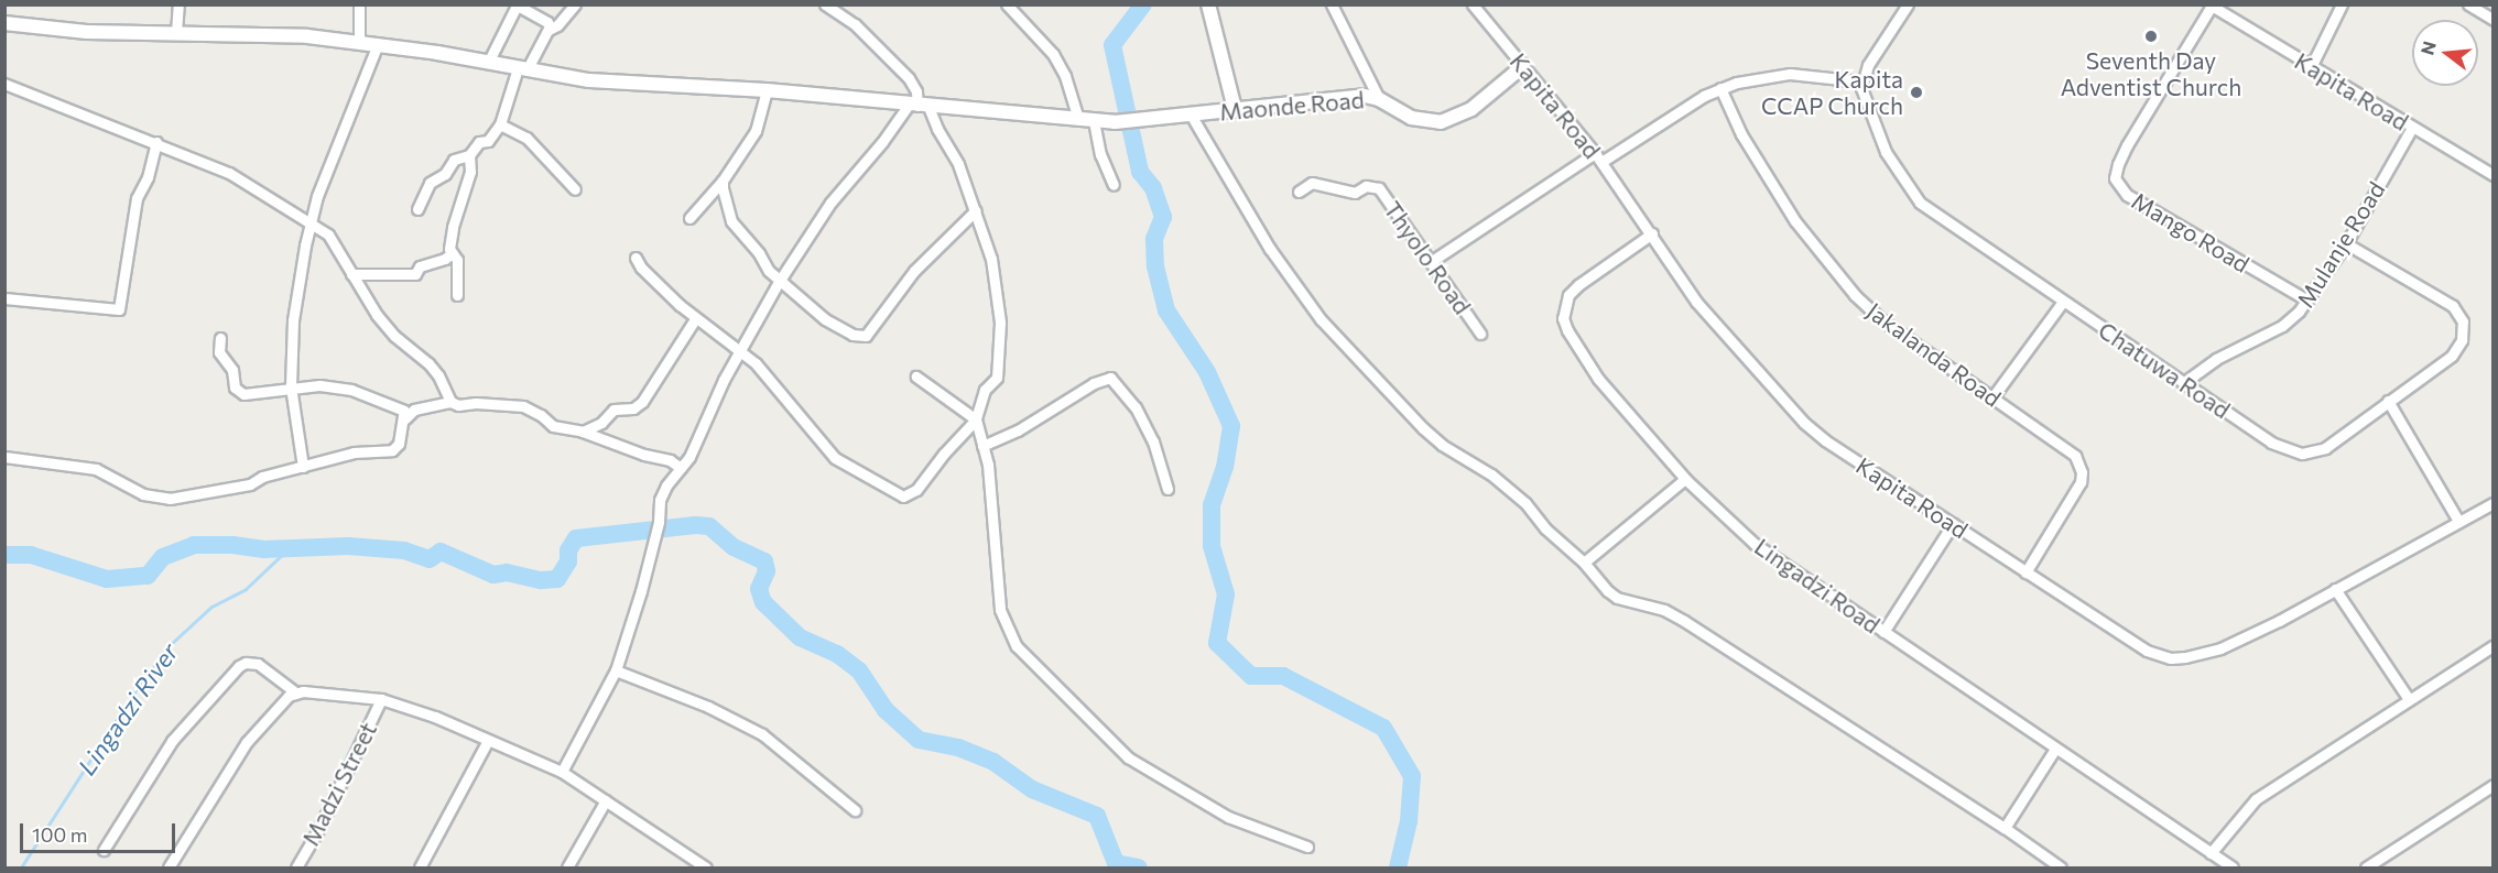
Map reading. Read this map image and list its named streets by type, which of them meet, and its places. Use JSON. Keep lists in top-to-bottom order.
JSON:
{
  "streets": {
    "street": [
      "Kapita Road",
      "Maonde Road",
      "Mango Road",
      "Mulanje Road",
      "Thyolo Road",
      "Jakalanda Road",
      "Chatuwa Road",
      "Lingadzi Road",
      "Madzi Street"
    ]
  },
  "crossings": [
    ["Kapita Road", "Maonde Road"],
    ["Kapita Road", "Mango Road"],
    ["Kapita Road", "Mulanje Road"],
    ["Kapita Road", "Jakalanda Road"],
    ["Kapita Road", "Lingadzi Road"],
    ["Mango Road", "Mulanje Road"],
    ["Mulanje Road", "Chatuwa Road"]
  ],
  "water": ["Lingadzi River"],
  "places": ["Seventh Day Adventist Church", "Kapita CCAP Church"],
  "scale_bar": "100 m",
  "north": "left"
}
